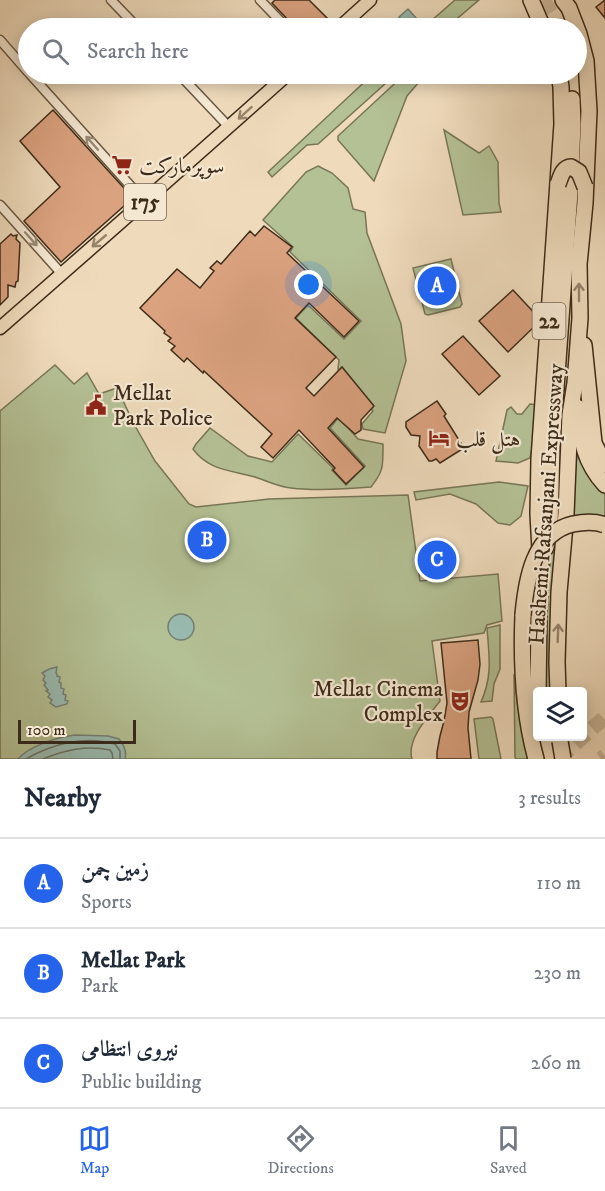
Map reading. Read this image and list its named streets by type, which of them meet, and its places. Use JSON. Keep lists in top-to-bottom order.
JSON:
{
  "streets": {
    "highway": ["22", "Hashemi Rafsanjani Expressway"],
    "main road": ["175"]
  },
  "places": {
    "supermarket": ["سوپرمارکت"],
    "public building": ["Mellat Park Police"],
    "hotel": ["هتل قلب"],
    "theatre": ["Mellat Cinema Complex"]
  },
  "scale_bar": "100 m",
  "page": {
    "search": "Search here",
    "pins": ["A", "B", "C"],
    "scale": "100 m",
    "heading": ["Nearby", "3 results"],
    "list": [
      {
        "mark": "A",
        "name": "زمین چمن",
        "note": "Sports",
        "value": "110 m"
      },
      {
        "mark": "B",
        "name": "Mellat Park",
        "note": "Park",
        "value": "230 m"
      },
      {
        "mark": "C",
        "name": "نیروی انتظامی",
        "note": "Public building",
        "value": "260 m"
      }
    ],
    "nav": ["Map", "Directions", "Saved"]
  }
}
